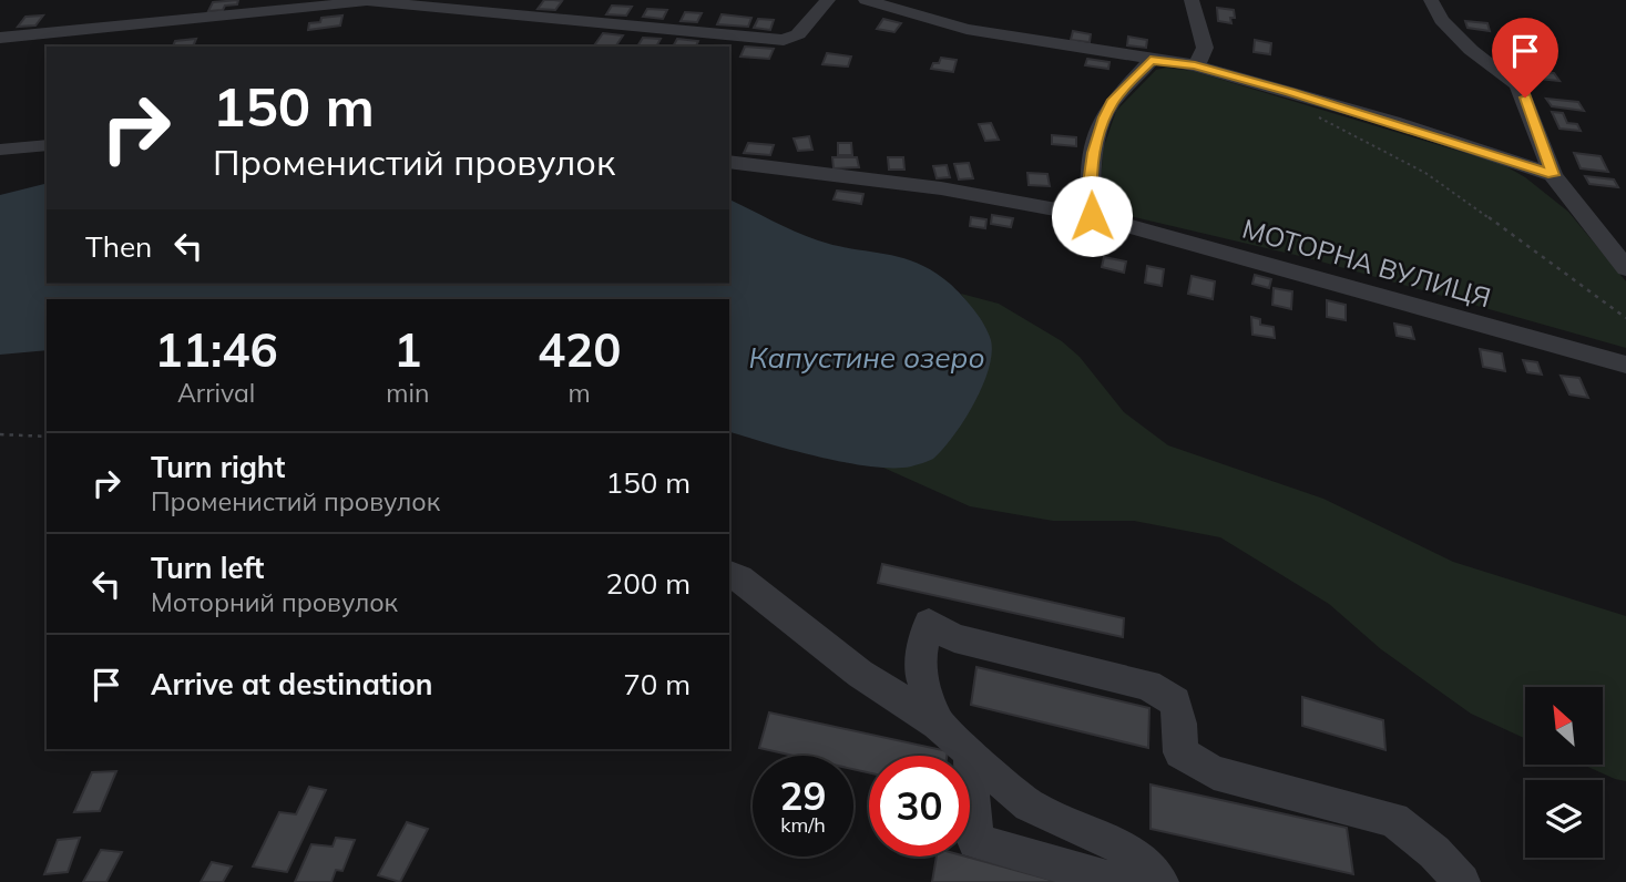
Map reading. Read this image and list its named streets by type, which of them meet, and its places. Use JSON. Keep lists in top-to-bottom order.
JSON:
{
  "streets": {
    "street": ["МОТОРНА ВУЛИЦЯ"]
  },
  "water": ["Капустине озеро"],
  "north": "top left",
  "page": {
    "turn": ["150 m", "Променистий провулок"],
    "then": "Then",
    "eta": [
      "11:46",
      "Arrival",
      "1",
      "min",
      "420",
      "m"
    ],
    "list": [
      {
        "name": "Turn right",
        "note": "Променистий провулок",
        "value": "150 m"
      },
      {
        "name": "Turn left",
        "note": "Моторний провулок",
        "value": "200 m"
      },
      {
        "name": "Arrive at destination",
        "value": "70 m"
      }
    ],
    "speed": "29 km/h",
    "limit": "30"
  }
}
